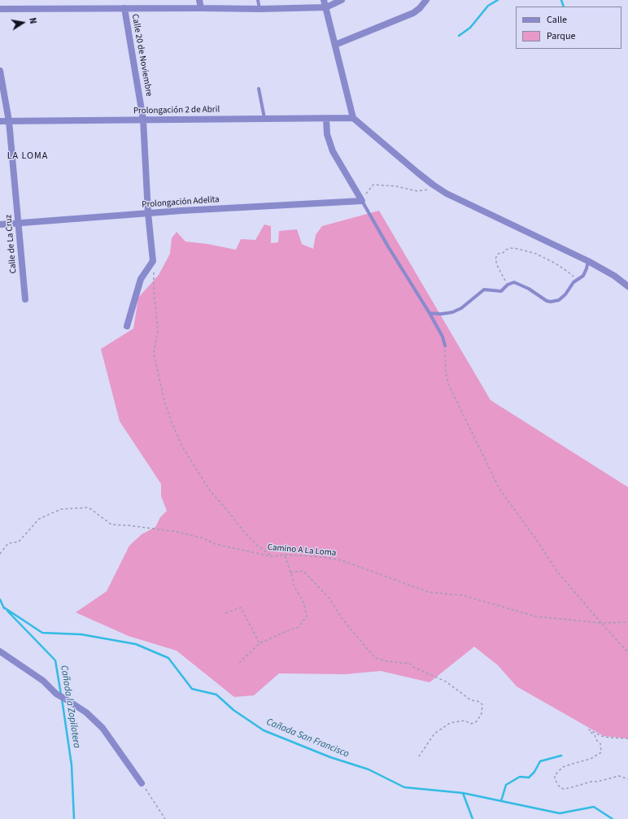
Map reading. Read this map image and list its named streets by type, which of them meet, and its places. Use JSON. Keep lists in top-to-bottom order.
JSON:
{
  "streets": {
    "street": [
      "Calle 20 de Noviembre",
      "Prolongación 2 de Abril",
      "Prolongación Adelita",
      "Calle de La Cruz"
    ],
    "path": ["Camino A La Loma"]
  },
  "crossings": [
    ["Calle 20 de Noviembre", "Prolongación 2 de Abril"],
    ["Calle 20 de Noviembre", "Prolongación Adelita"],
    ["Prolongación 2 de Abril", "Calle de La Cruz"],
    ["Prolongación Adelita", "Calle de La Cruz"]
  ],
  "districts": ["LA LOMA"],
  "water": ["Cañada la Zopilotera", "Cañada San Francisco"],
  "legend": ["Calle", "Parque"],
  "north": "right"
}
